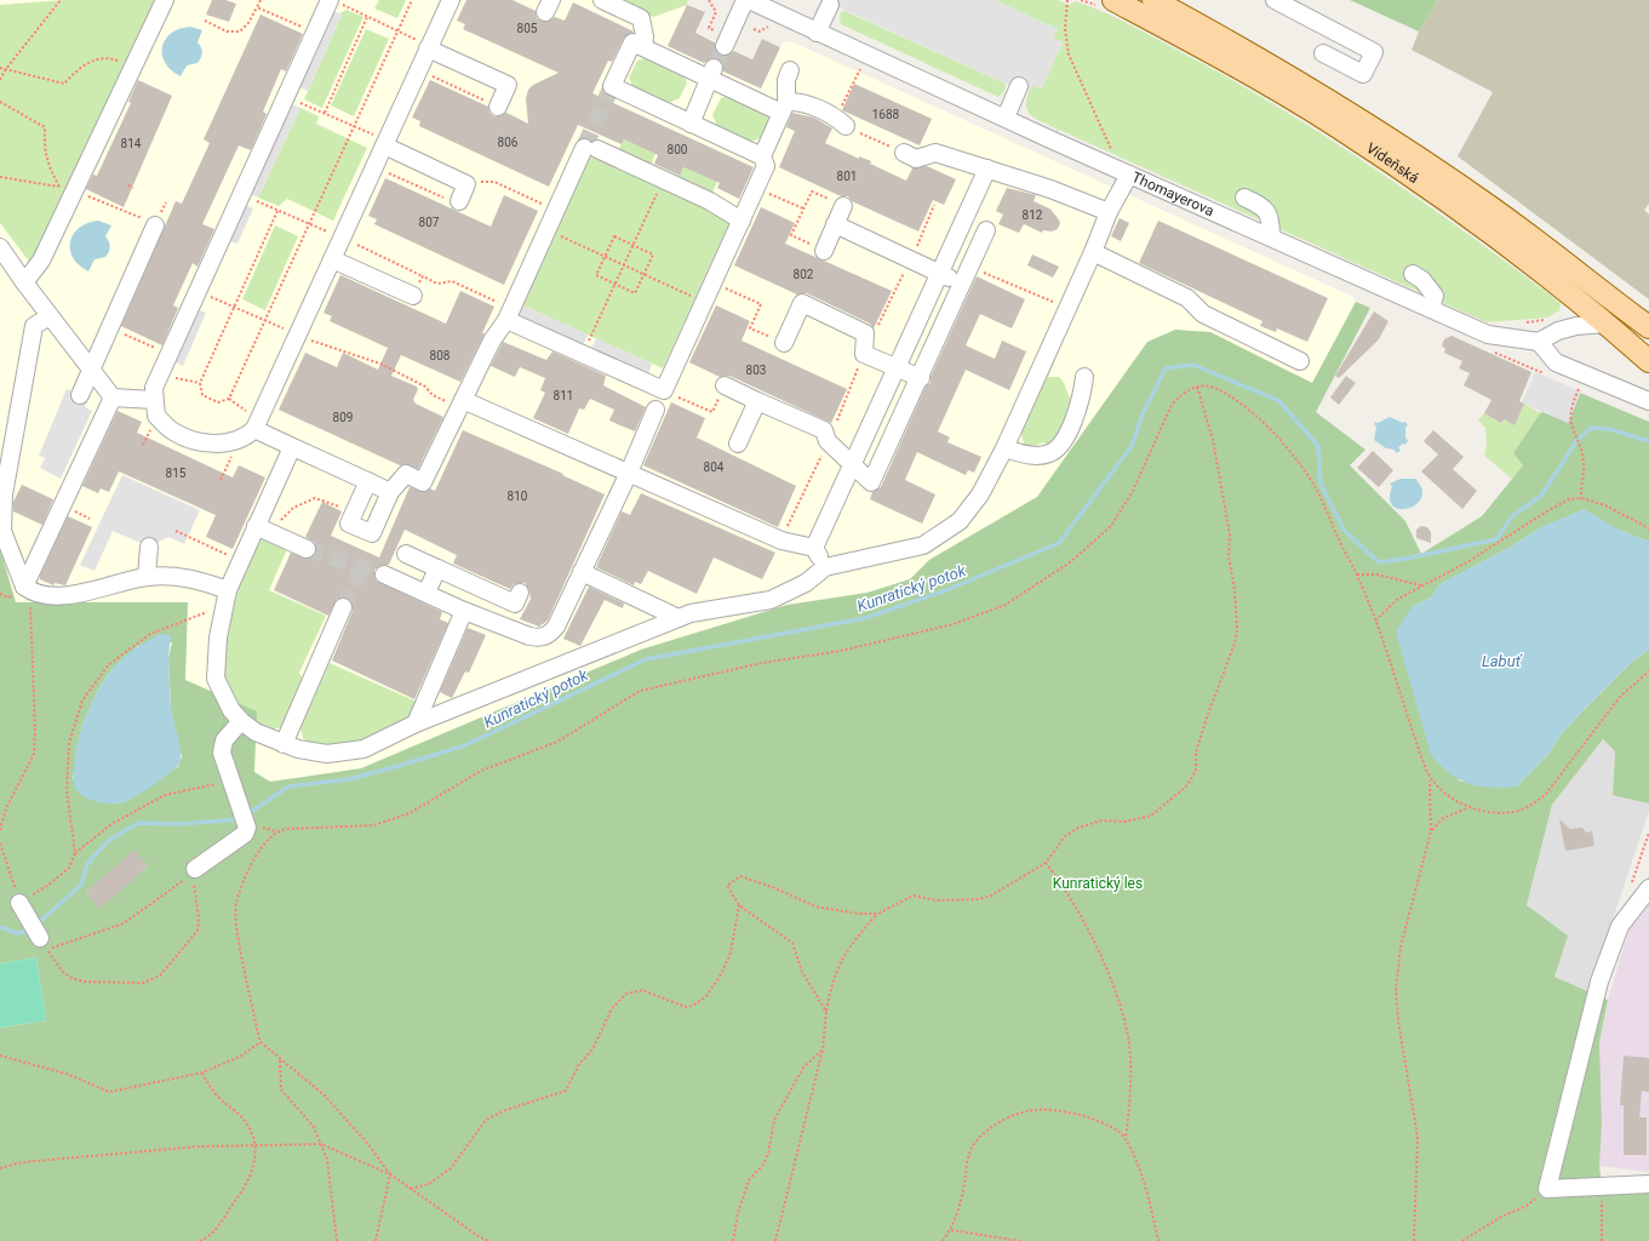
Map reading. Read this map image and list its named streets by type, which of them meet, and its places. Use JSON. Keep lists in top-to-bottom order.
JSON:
{
  "streets": {
    "main road": ["Vídeňská"],
    "street": ["Thomayerova"]
  },
  "water": ["Kunratický potok", "Labuť"],
  "parks": ["Kunratický les"],
  "house_numbers": [
    "805",
    "1688",
    "806",
    "814",
    "800",
    "801",
    "812",
    "807",
    "802",
    "808",
    "803",
    "811",
    "809",
    "804",
    "815",
    "810"
  ]
}
